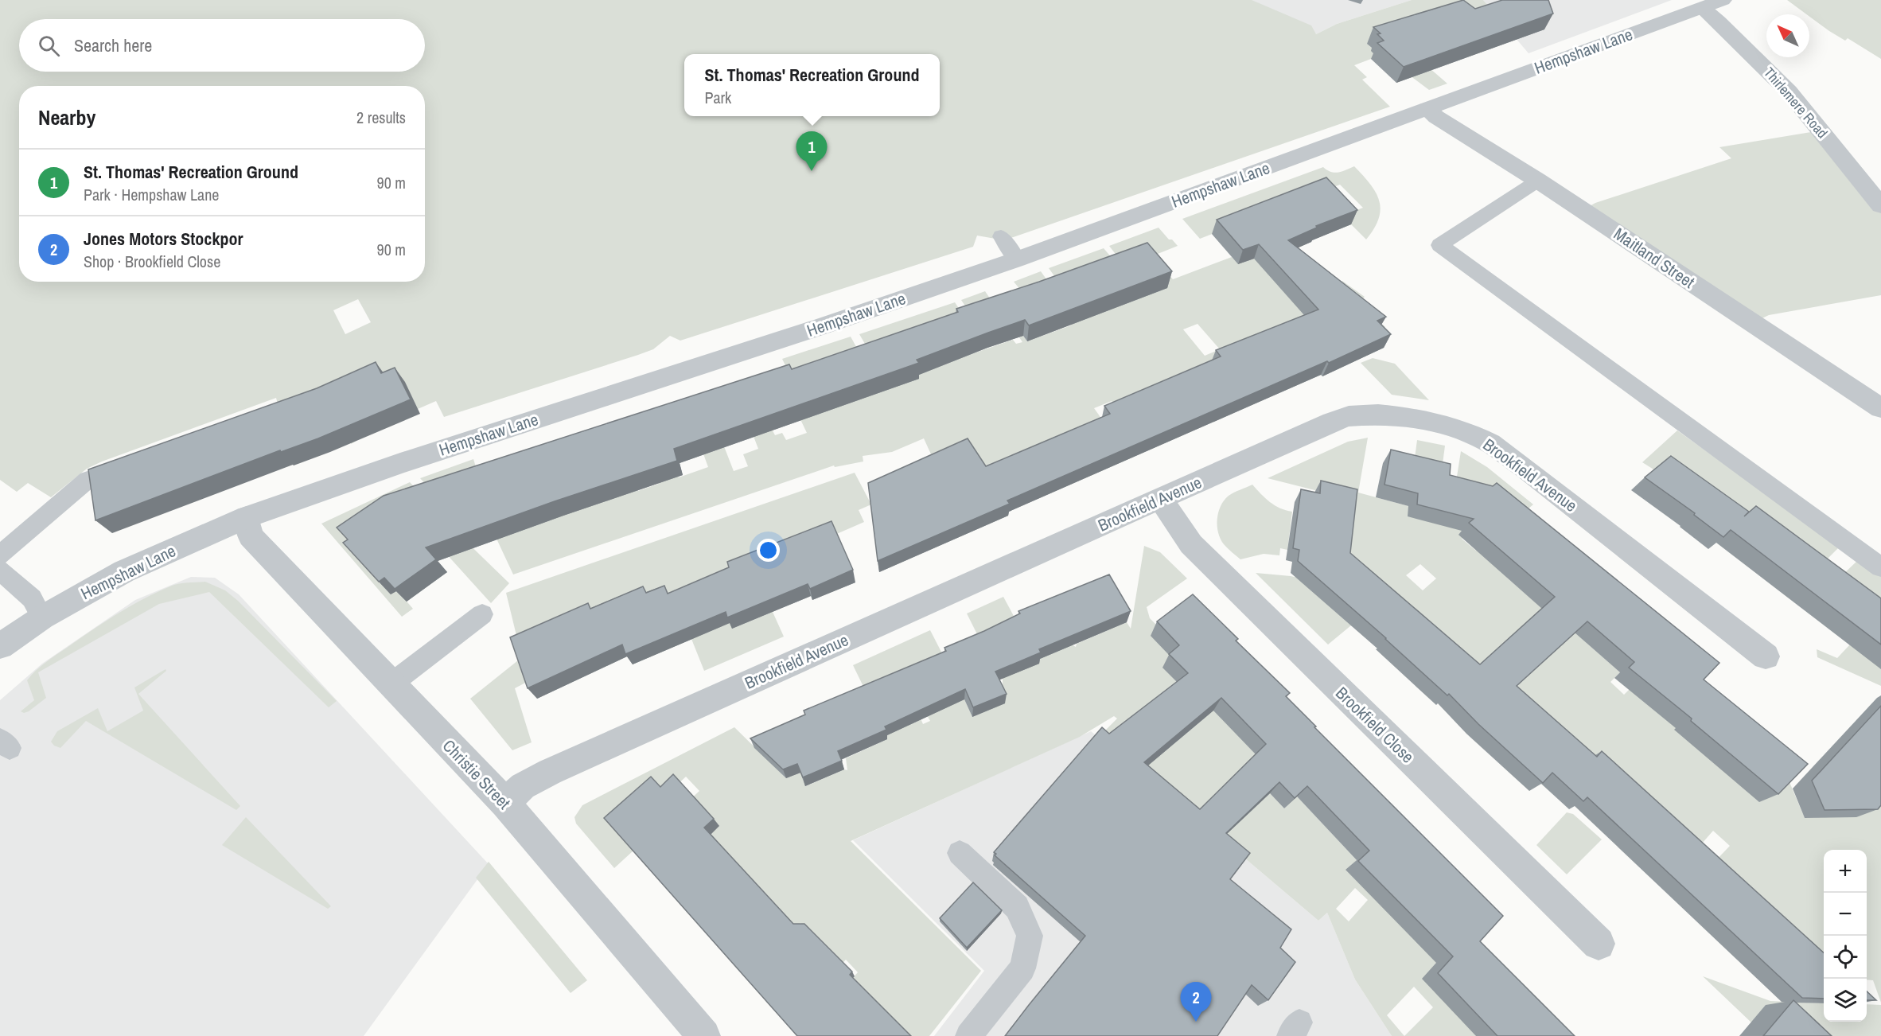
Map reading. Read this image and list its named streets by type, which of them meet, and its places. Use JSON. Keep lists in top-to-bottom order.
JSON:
{
  "streets": {
    "street": [
      "Hempshaw Lane",
      "Thirlemere Road",
      "Maitland Street",
      "Brookfield Avenue",
      "Brookfield Close",
      "Christie Street"
    ]
  },
  "crossings": [
    ["Hempshaw Lane", "Thirlemere Road"],
    ["Hempshaw Lane", "Maitland Street"],
    ["Hempshaw Lane", "Christie Street"],
    ["Brookfield Avenue", "Brookfield Close"],
    ["Brookfield Avenue", "Christie Street"]
  ],
  "north": "top left",
  "page": {
    "search": "Search here",
    "popup": ["St. Thomas' Recreation Ground", "Park"],
    "heading": ["Nearby", "2 results"],
    "pins": ["1", "2"],
    "list": [
      {
        "mark": "1",
        "name": "St. Thomas' Recreation Ground",
        "note": "Park · Hempshaw Lane",
        "value": "90 m"
      },
      {
        "mark": "2",
        "name": "Jones Motors Stockpor",
        "note": "Shop · Brookfield Close",
        "value": "90 m"
      }
    ],
    "map_buttons": ["+", "−"]
  }
}
